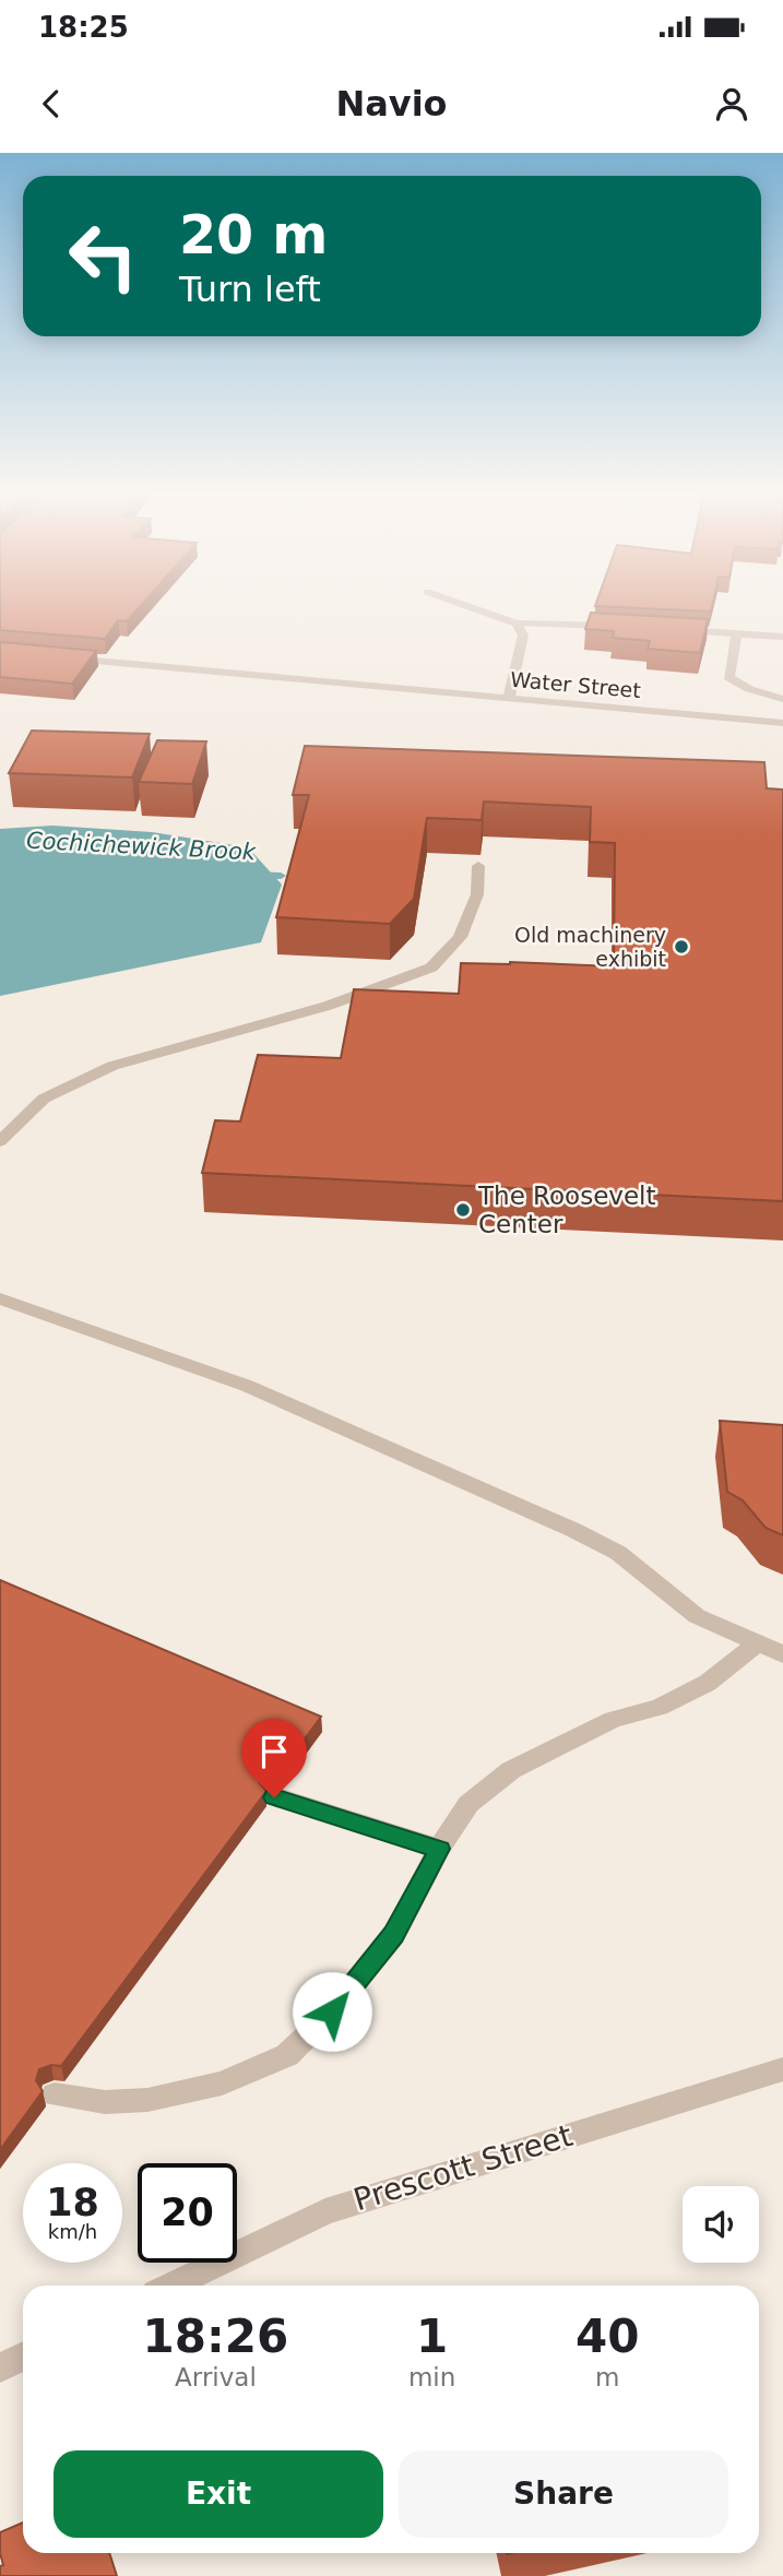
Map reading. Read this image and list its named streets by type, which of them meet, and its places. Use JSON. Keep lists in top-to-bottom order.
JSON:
{
  "streets": {
    "street": ["Water Street", "Prescott Street"]
  },
  "water": ["Cochichewick Brook"],
  "places": ["Old machinery exhibit", "The Roosevelt Center"],
  "page": {
    "status": "18:25",
    "header": "Navio",
    "turn": ["20 m", "Turn left"],
    "speed": "18 km/h",
    "limit": "20",
    "eta": [
      "18:26",
      "Arrival",
      "1",
      "min",
      "40",
      "m"
    ],
    "buttons": ["Exit", "Share"]
  }
}
